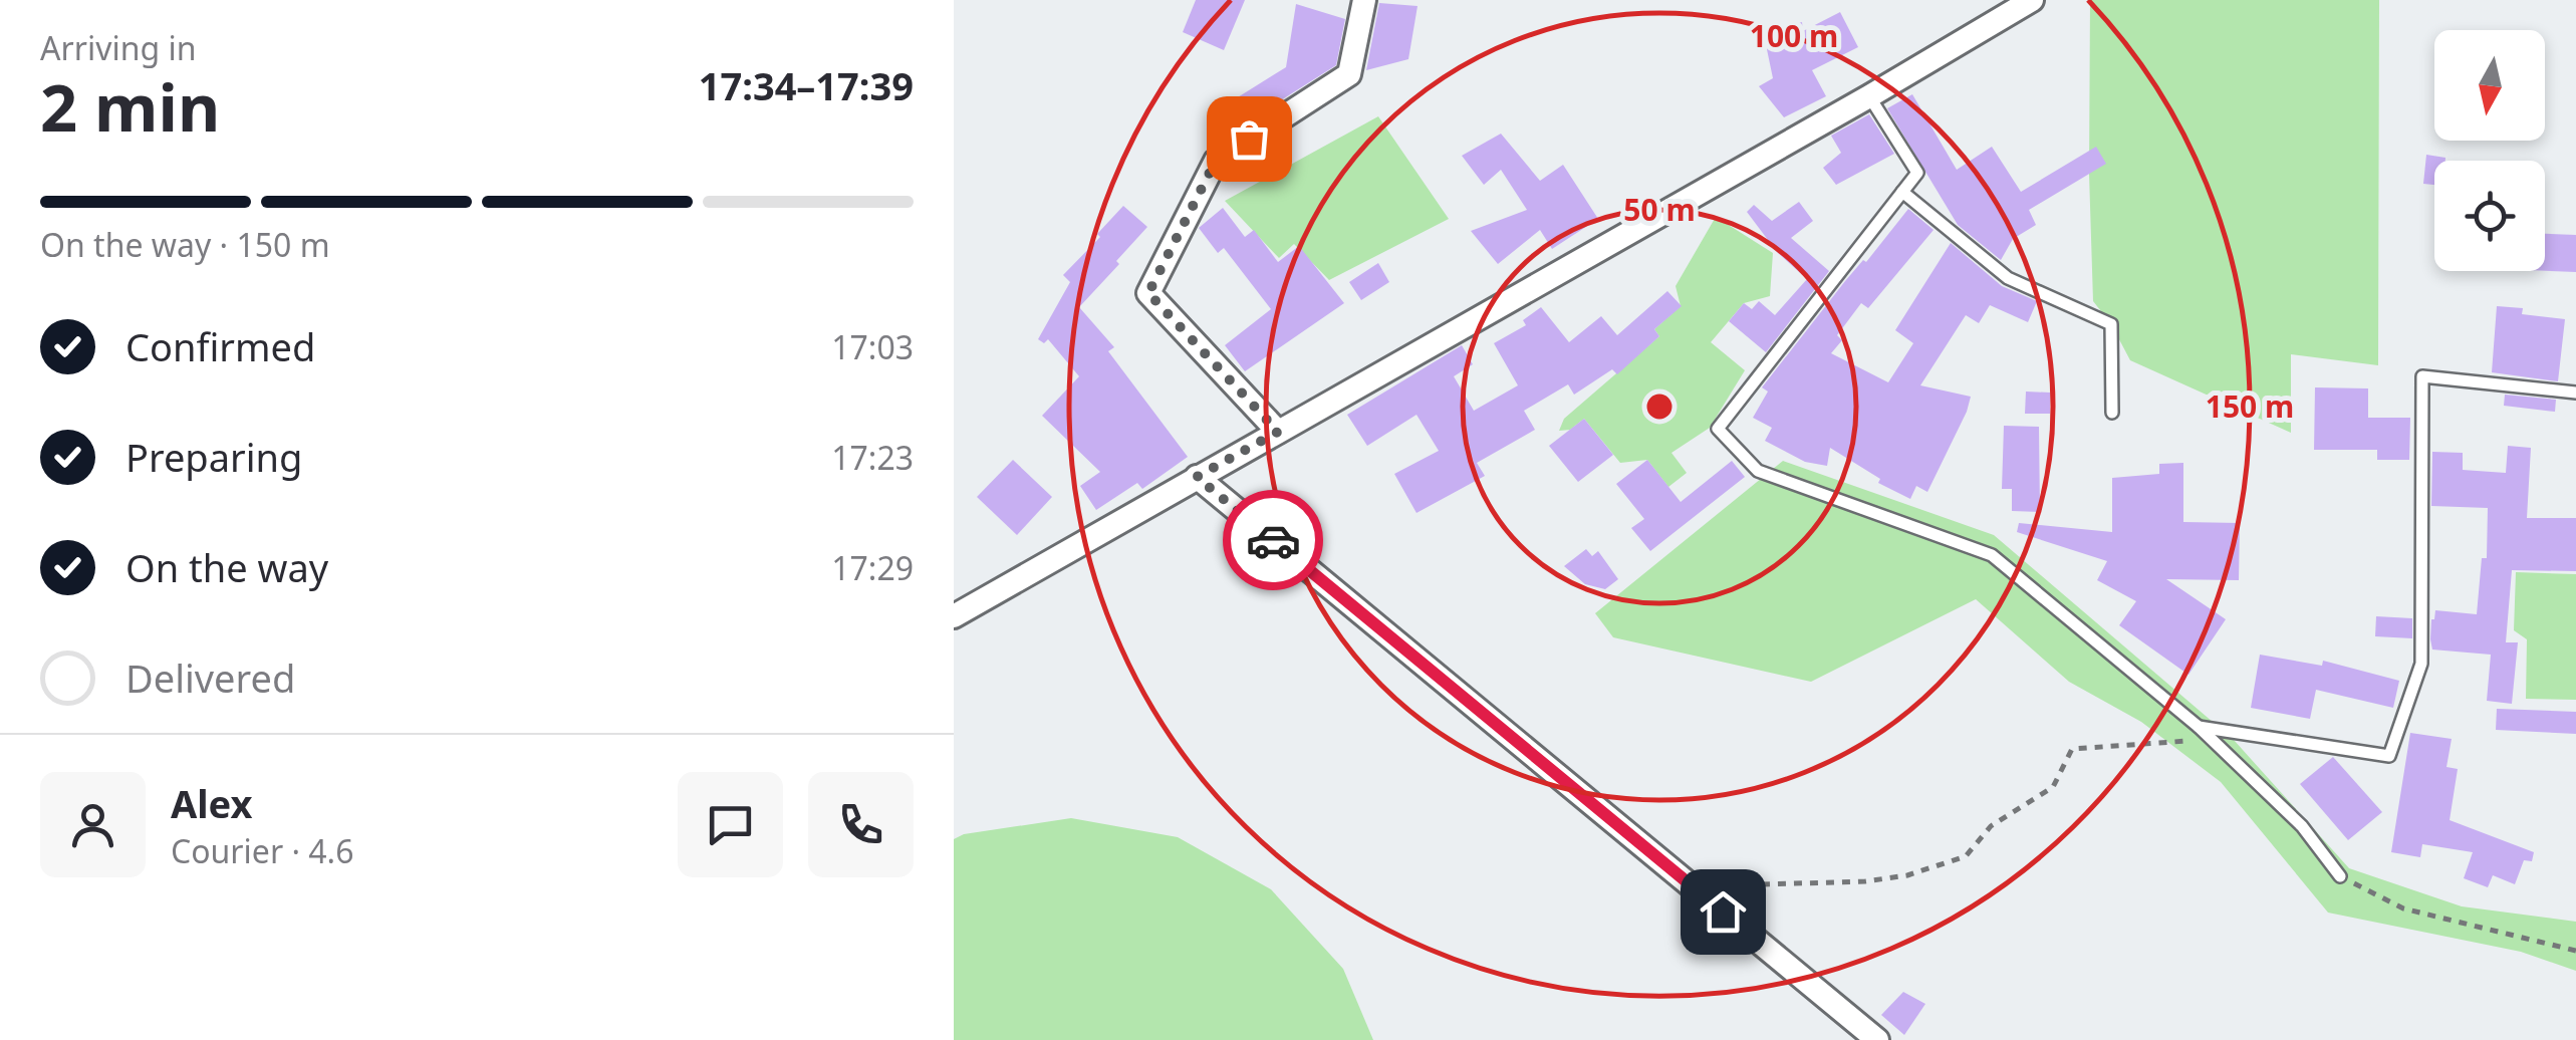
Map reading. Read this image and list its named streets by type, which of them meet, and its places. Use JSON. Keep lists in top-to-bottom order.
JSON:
{
  "north": "bottom",
  "page": {
    "heading": ["2 min", "Arriving in", "17:34–17:39"],
    "panel": ["Alex", "Courier · 4.6"],
    "bar": "On the way · 150 m",
    "list": [
      ["Confirmed", "17:03"],
      ["Preparing", "17:23"],
      ["On the way", "17:29"],
      "Delivered"
    ]
  },
  "rings": ["100 m", "50 m", "150 m"]
}
